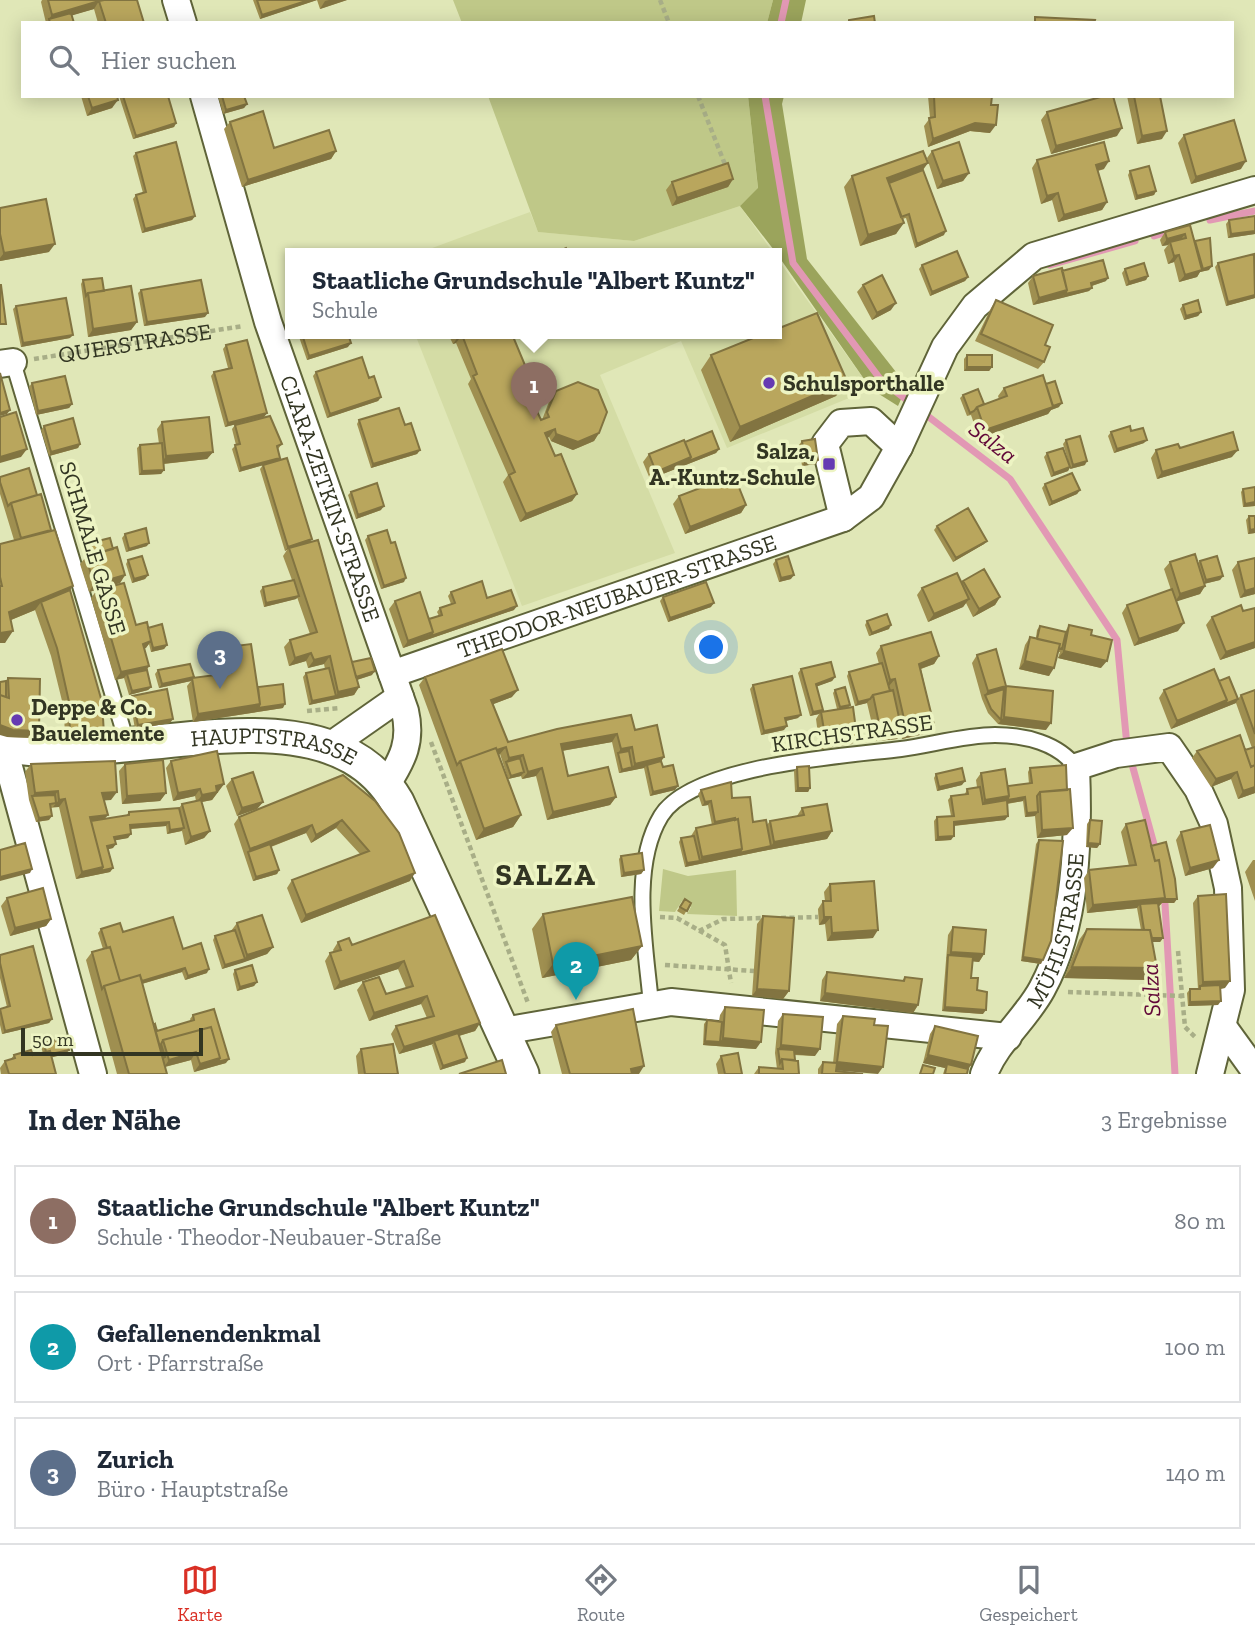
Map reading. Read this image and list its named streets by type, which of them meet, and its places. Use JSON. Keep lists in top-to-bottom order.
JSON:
{
  "streets": {
    "street": [
      "CLARA-ZETKIN-STRASSE",
      "THEODOR-NEUBAUER-STRASSE",
      "HAUPTSTRASSE",
      "MÜHLSTRASSE"
    ],
    "lane": ["SCHMALE GASSE", "KIRCHSTRASSE"],
    "path": ["QUERSTRASSE"]
  },
  "crossings": [
    ["QUERSTRASSE", "CLARA-ZETKIN-STRASSE"],
    ["QUERSTRASSE", "SCHMALE GASSE"],
    ["CLARA-ZETKIN-STRASSE", "THEODOR-NEUBAUER-STRASSE"],
    ["CLARA-ZETKIN-STRASSE", "HAUPTSTRASSE"],
    ["SCHMALE GASSE", "HAUPTSTRASSE"],
    ["KIRCHSTRASSE", "MÜHLSTRASSE"]
  ],
  "districts": ["SALZA"],
  "water": ["Salza"],
  "places": {
    "other": ["Schulsporthalle", "Deppe & Co. Bauelemente"],
    "transit": ["Salza, A.-Kuntz-Schule"]
  },
  "scale_bar": "50 m",
  "page": {
    "search": "Hier suchen",
    "popup": ["Staatliche Grundschule \"Albert Kuntz\"", "Schule"],
    "pins": ["1", "3", "2"],
    "scale": "50 m",
    "heading": ["In der Nähe", "3 Ergebnisse"],
    "list": [
      {
        "mark": "1",
        "name": "Staatliche Grundschule \"Albert Kuntz\"",
        "note": "Schule · Theodor-Neubauer-Straße",
        "value": "80 m"
      },
      {
        "mark": "2",
        "name": "Gefallenendenkmal",
        "note": "Ort · Pfarrstraße",
        "value": "100 m"
      },
      {
        "mark": "3",
        "name": "Zurich",
        "note": "Büro · Hauptstraße",
        "value": "140 m"
      }
    ],
    "nav": ["Karte", "Route", "Gespeichert"]
  }
}
